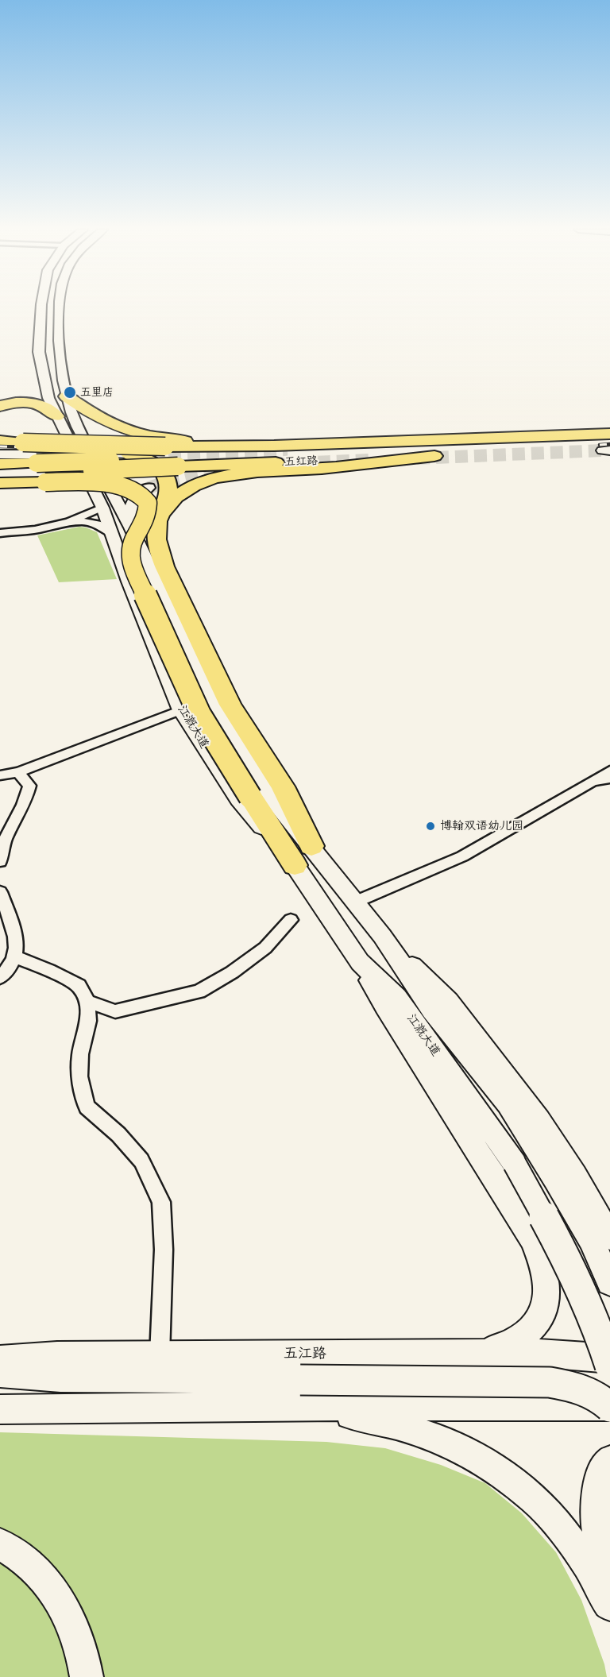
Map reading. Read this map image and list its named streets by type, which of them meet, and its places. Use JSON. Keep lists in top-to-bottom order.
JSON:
{
  "streets": {
    "highway": ["五红路"],
    "main road": ["江溉大道", "五江路"]
  },
  "crossings": [
    ["江溉大道", "五江路"]
  ],
  "places": ["五里店", "博翰双语幼儿园"]
}
